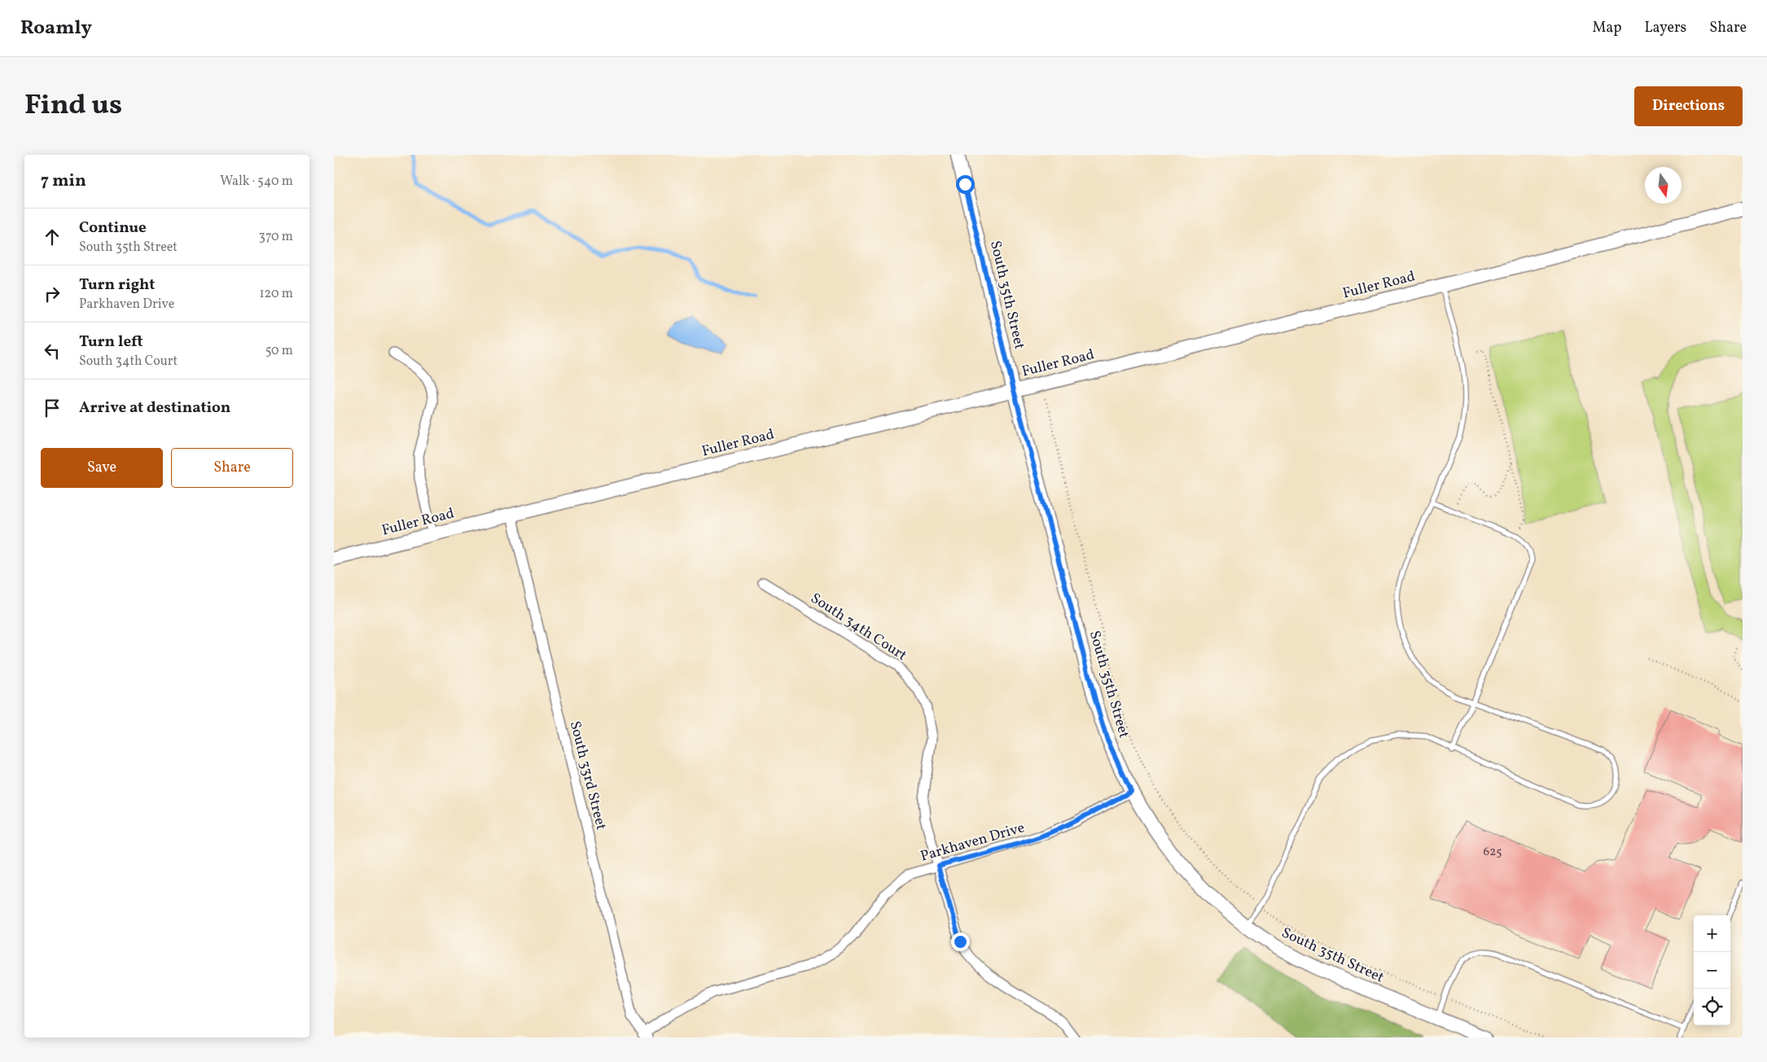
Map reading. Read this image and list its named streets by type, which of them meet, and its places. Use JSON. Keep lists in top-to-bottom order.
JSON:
{
  "streets": {
    "street": [
      "Fuller Road",
      "South 35th Street",
      "South 34th Court",
      "South 33rd Street",
      "Parkhaven Drive"
    ]
  },
  "crossings": [
    ["Fuller Road", "South 35th Street"],
    ["Fuller Road", "South 33rd Street"],
    ["South 35th Street", "Parkhaven Drive"],
    ["South 34th Court", "Parkhaven Drive"],
    ["South 33rd Street", "Parkhaven Drive"]
  ],
  "house_numbers": ["625"],
  "north": "bottom",
  "page": {
    "header": "Roamly",
    "nav": ["Map", "Layers", "Share"],
    "title": "Find us",
    "buttons": [
      "Directions",
      ["Save", "Share"]
    ],
    "heading": ["7 min", "Walk · 540 m"],
    "list": [
      ["Continue", "South 35th Street", "370 m"],
      ["Turn right", "Parkhaven Drive", "120 m"],
      ["Turn left", "South 34th Court", "50 m"],
      "Arrive at destination"
    ],
    "map_buttons": ["+", "−"]
  }
}
